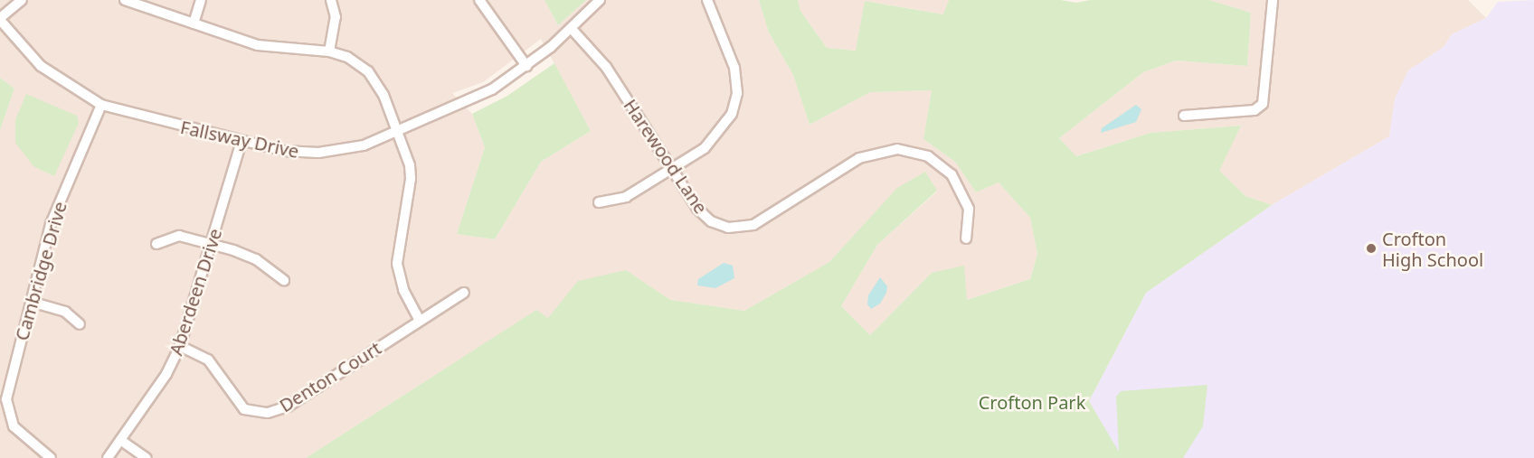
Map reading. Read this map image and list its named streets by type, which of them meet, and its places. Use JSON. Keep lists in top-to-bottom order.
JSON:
{
  "streets": {
    "street": [
      "Fallsway Drive",
      "Harewood Lane",
      "Cambridge Drive",
      "Aberdeen Drive",
      "Denton Court"
    ]
  },
  "crossings": [
    ["Fallsway Drive", "Harewood Lane"],
    ["Fallsway Drive", "Cambridge Drive"],
    ["Fallsway Drive", "Aberdeen Drive"],
    ["Aberdeen Drive", "Denton Court"]
  ],
  "parks": ["Crofton Park"],
  "places": ["Crofton High School"]
}
